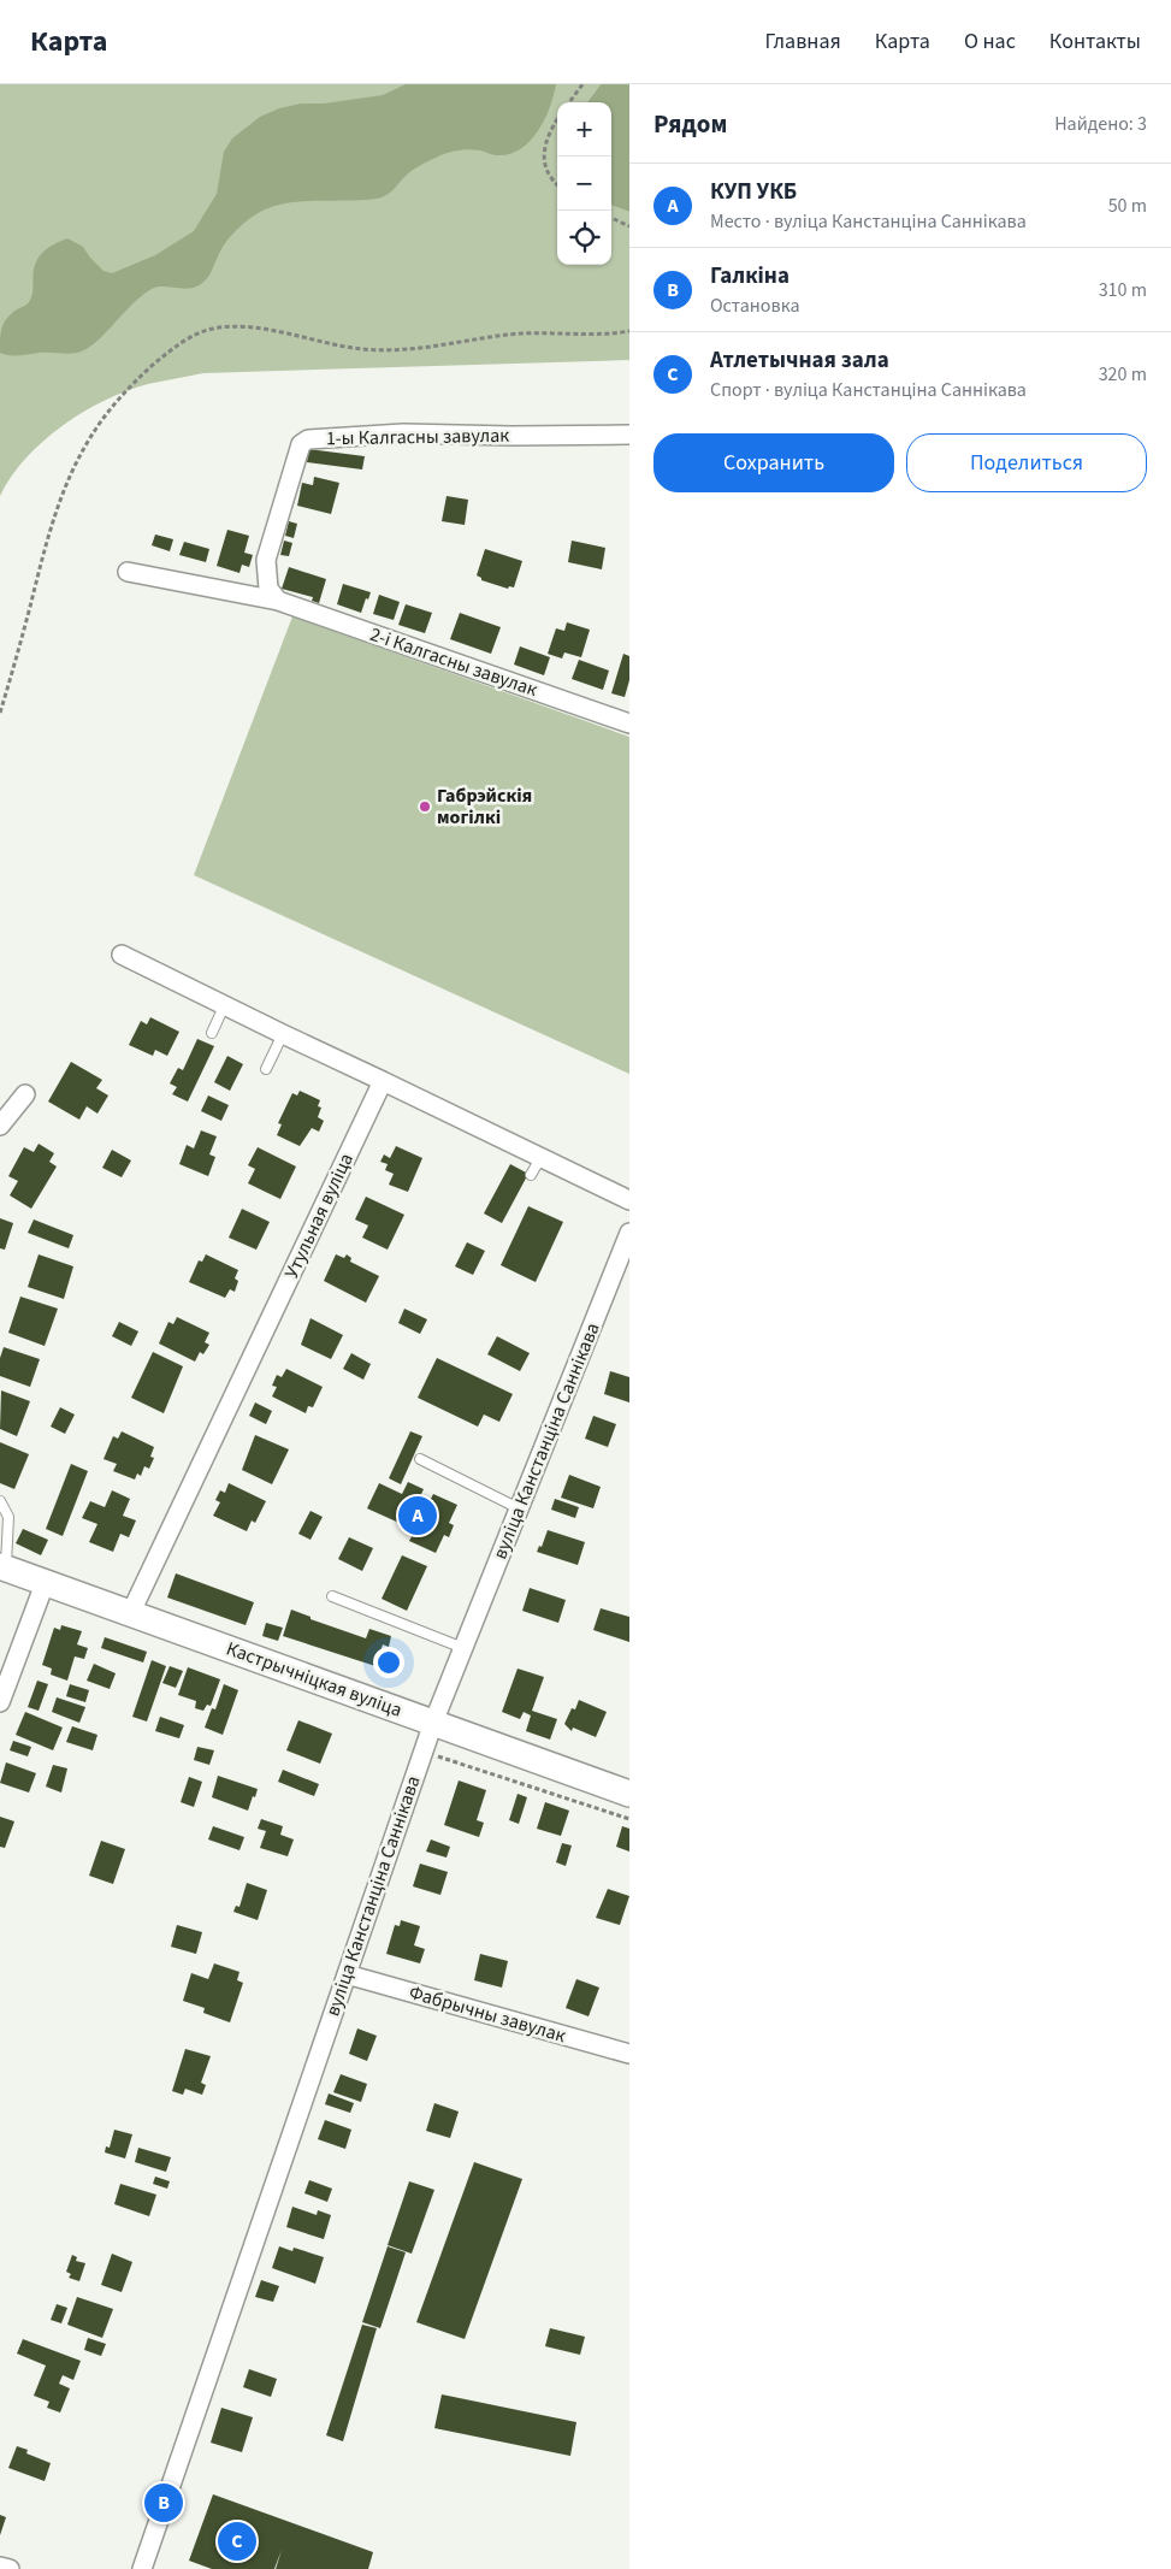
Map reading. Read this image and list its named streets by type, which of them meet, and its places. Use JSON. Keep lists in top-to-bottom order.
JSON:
{
  "streets": {
    "main road": ["Кастрычніцкая вуліца"],
    "street": [
      "1-ы Калгасны завулак",
      "2-і Калгасны завулак",
      "Утульная вуліца",
      "вуліца Канстанціна Саннікава",
      "Фабрычны завулак"
    ]
  },
  "crossings": [
    ["1-ы Калгасны завулак", "2-і Калгасны завулак"],
    ["Утульная вуліца", "Кастрычніцкая вуліца"],
    ["вуліца Канстанціна Саннікава", "Кастрычніцкая вуліца"],
    ["вуліца Канстанціна Саннікава", "Фабрычны завулак"]
  ],
  "places": ["Габрэйскія могілкі"],
  "page": {
    "header": "Карта",
    "nav": [
      "Главная",
      "Карта",
      "О нас",
      "Контакты"
    ],
    "heading": ["Рядом", "Найдено: 3"],
    "map_buttons": ["+", "−"],
    "list": [
      {
        "mark": "A",
        "name": "КУП УКБ",
        "note": "Место · вуліца Канстанціна Саннікава",
        "value": "50 m"
      },
      {
        "mark": "B",
        "name": "Галкіна",
        "note": "Остановка",
        "value": "310 m"
      },
      {
        "mark": "C",
        "name": "Атлетычная зала",
        "note": "Спорт · вуліца Канстанціна Саннікава",
        "value": "320 m"
      }
    ],
    "buttons": ["Сохранить", "Поделиться"],
    "pins": ["A", "B", "C"]
  }
}
